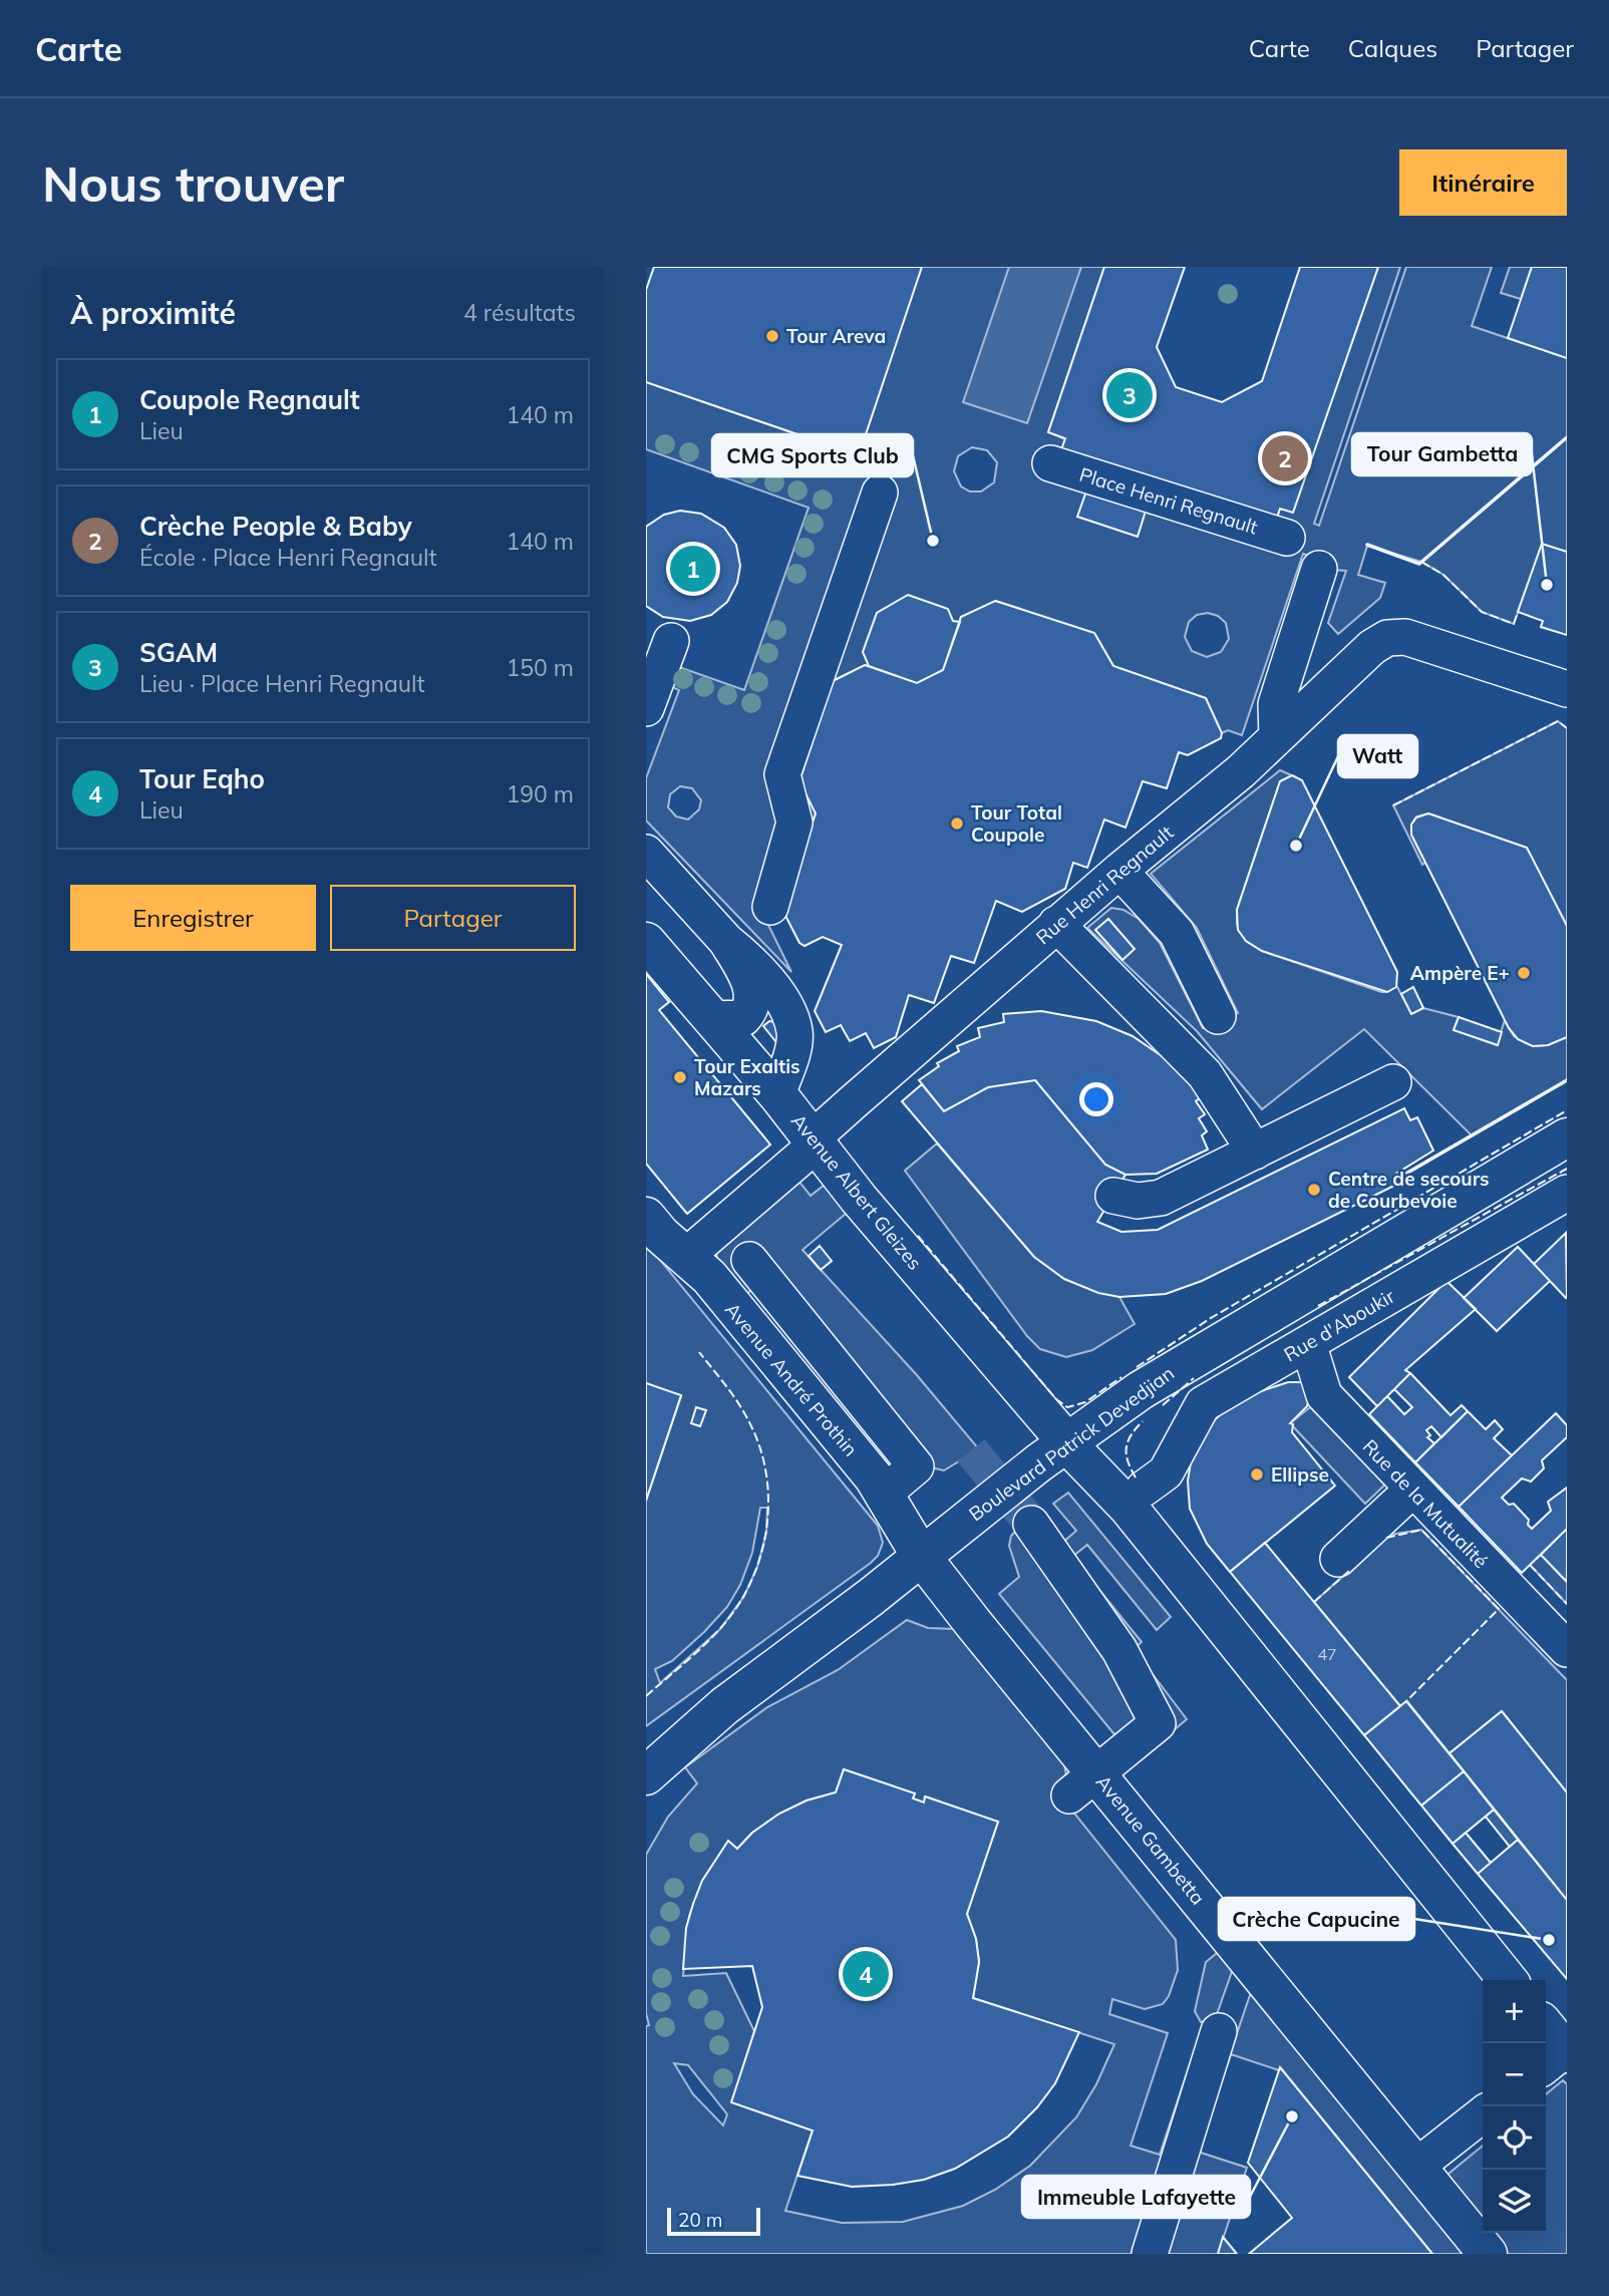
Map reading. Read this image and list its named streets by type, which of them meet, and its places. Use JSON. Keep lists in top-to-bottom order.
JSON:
{
  "streets": {
    "main road": [
      "Avenue Albert Gleizes",
      "Avenue André Prothin",
      "Boulevard Patrick Devedjian",
      "Avenue Gambetta"
    ],
    "street": [
      "Place Henri Regnault",
      "Rue Henri Regnault",
      "Rue d'Aboukir",
      "Rue de la Mutualité"
    ]
  },
  "crossings": [
    ["Rue Henri Regnault", "Avenue Albert Gleizes"],
    ["Rue Henri Regnault", "Avenue André Prothin"],
    ["Avenue Albert Gleizes", "Boulevard Patrick Devedjian"],
    ["Rue d'Aboukir", "Rue de la Mutualité"],
    ["Avenue André Prothin", "Boulevard Patrick Devedjian"],
    ["Avenue André Prothin", "Avenue Gambetta"],
    ["Boulevard Patrick Devedjian", "Avenue Gambetta"]
  ],
  "places": [
    "Tour Areva",
    "CMG Sports Club",
    "Tour Gambetta",
    "Tour Total Coupole",
    "Watt",
    "Ampère E+",
    "Tour Exaltis Mazars",
    "Centre de secours de Courbevoie",
    "Ellipse",
    "Crèche Capucine",
    "Immeuble Lafayette"
  ],
  "house_numbers": ["47"],
  "scale_bar": "20 m",
  "page": {
    "header": "Carte",
    "nav": ["Carte", "Calques", "Partager"],
    "buttons": [
      "Itinéraire",
      ["Enregistrer", "Partager"]
    ],
    "title": "Nous trouver",
    "heading": ["À proximité", "4 résultats"],
    "list": [
      {
        "mark": "1",
        "name": "Coupole Regnault",
        "note": "Lieu",
        "value": "140 m"
      },
      {
        "mark": "2",
        "name": "Crèche People & Baby",
        "note": "École · Place Henri Regnault",
        "value": "140 m"
      },
      {
        "mark": "3",
        "name": "SGAM",
        "note": "Lieu · Place Henri Regnault",
        "value": "150 m"
      },
      {
        "mark": "4",
        "name": "Tour Eqho",
        "note": "Lieu",
        "value": "190 m"
      }
    ],
    "pins": [
      "3",
      "2",
      "1",
      "4"
    ],
    "map_buttons": ["+", "−"],
    "scale": "20 m"
  }
}
